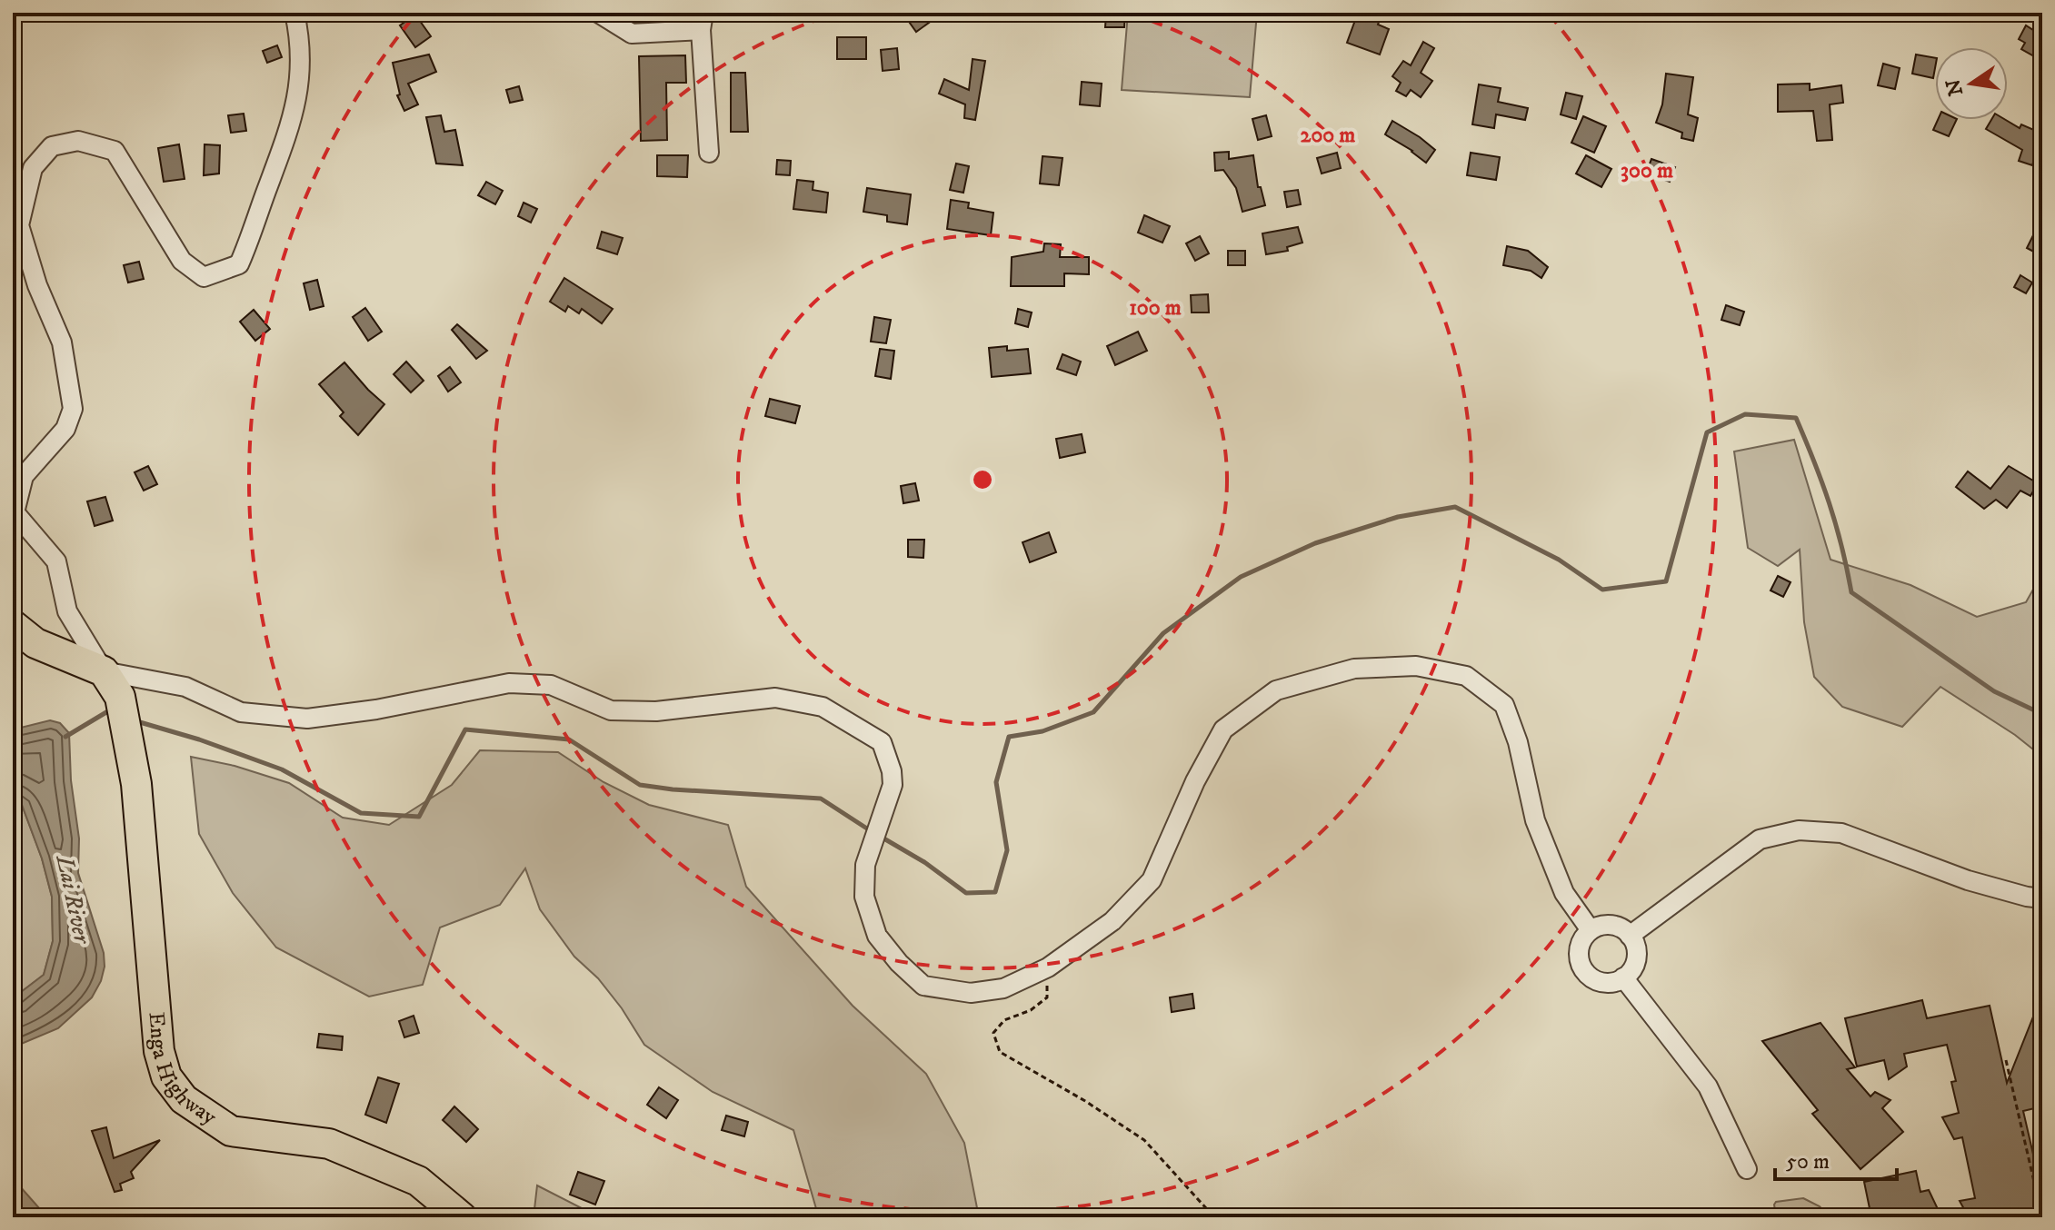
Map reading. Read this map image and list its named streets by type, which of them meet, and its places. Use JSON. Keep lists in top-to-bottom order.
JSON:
{
  "streets": {
    "main road": ["Enga Highway"]
  },
  "water": ["Lai River"],
  "scale_bar": "50 m",
  "north": "left",
  "rings": ["200 m", "300 m", "100 m"]
}
